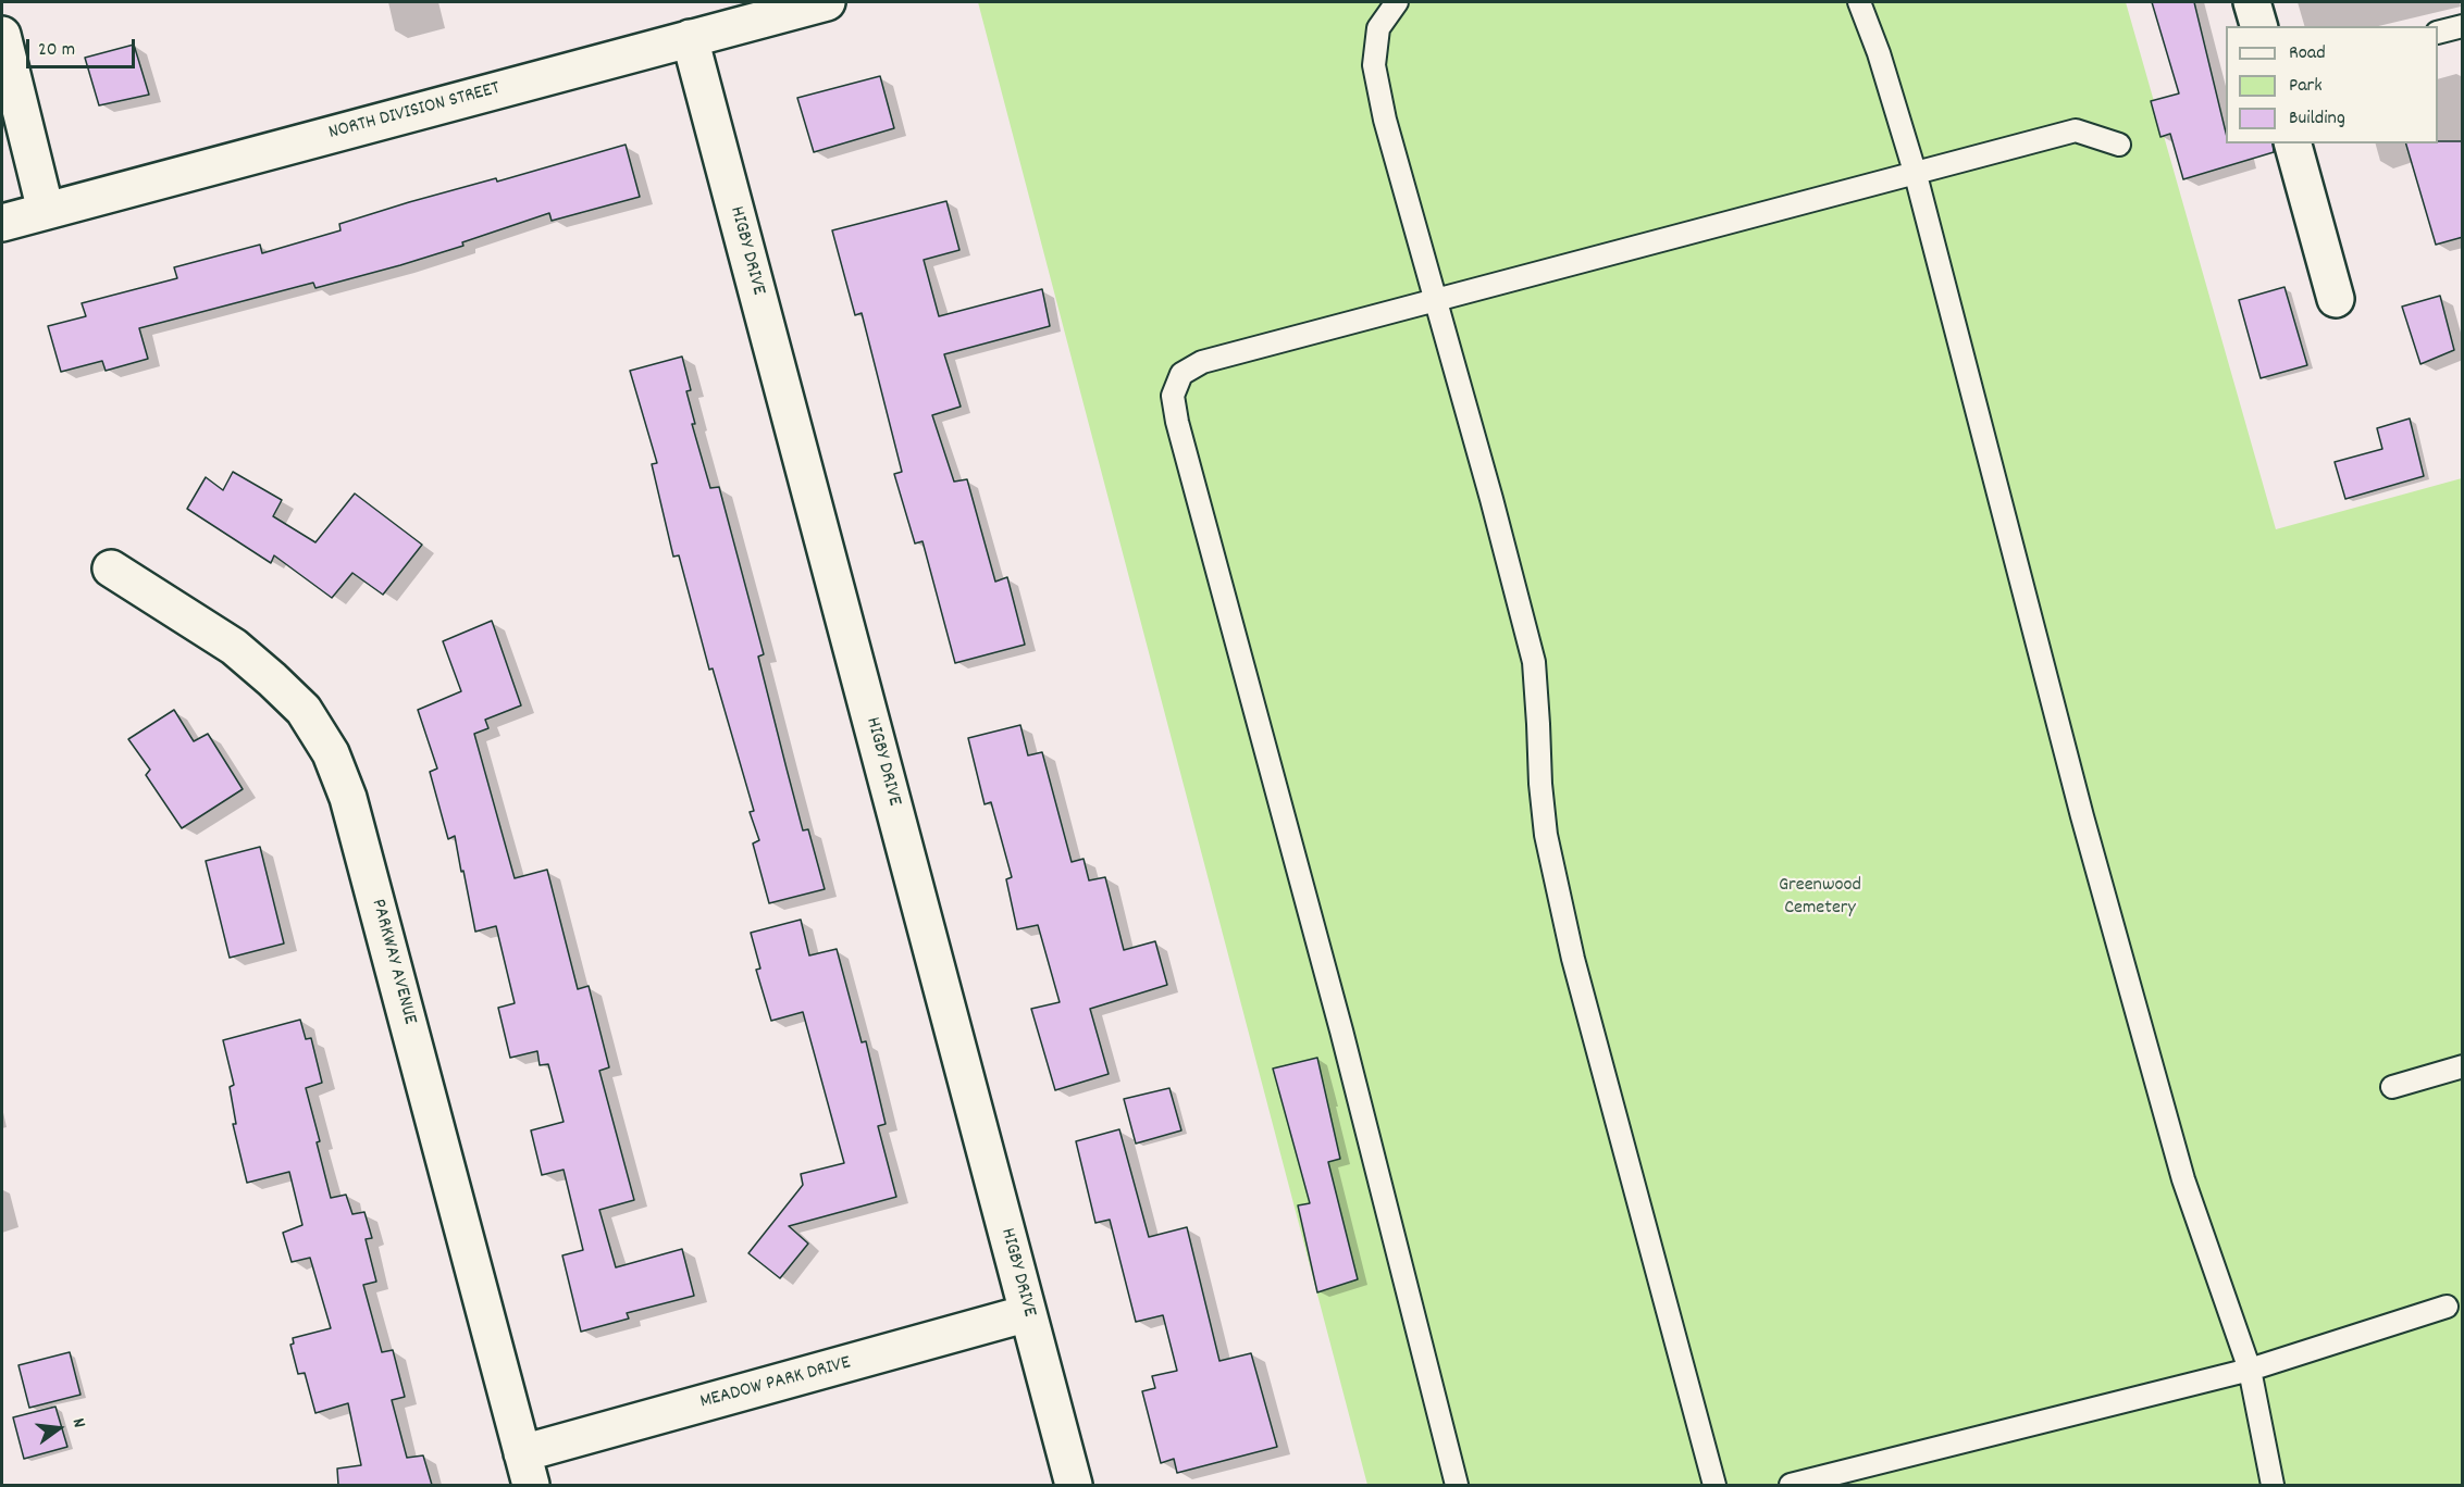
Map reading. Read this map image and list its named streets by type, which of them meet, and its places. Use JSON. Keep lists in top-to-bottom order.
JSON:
{
  "streets": {
    "street": [
      "NORTH DIVISION STREET",
      "HIGBY DRIVE",
      "PARKWAY AVENUE",
      "MEADOW PARK DRIVE"
    ]
  },
  "crossings": [
    ["NORTH DIVISION STREET", "HIGBY DRIVE"],
    ["HIGBY DRIVE", "MEADOW PARK DRIVE"],
    ["PARKWAY AVENUE", "MEADOW PARK DRIVE"]
  ],
  "parks": ["Greenwood Cemetery"],
  "legend": ["Road", "Park", "Building"],
  "scale_bar": "20 m",
  "north": "right"
}
